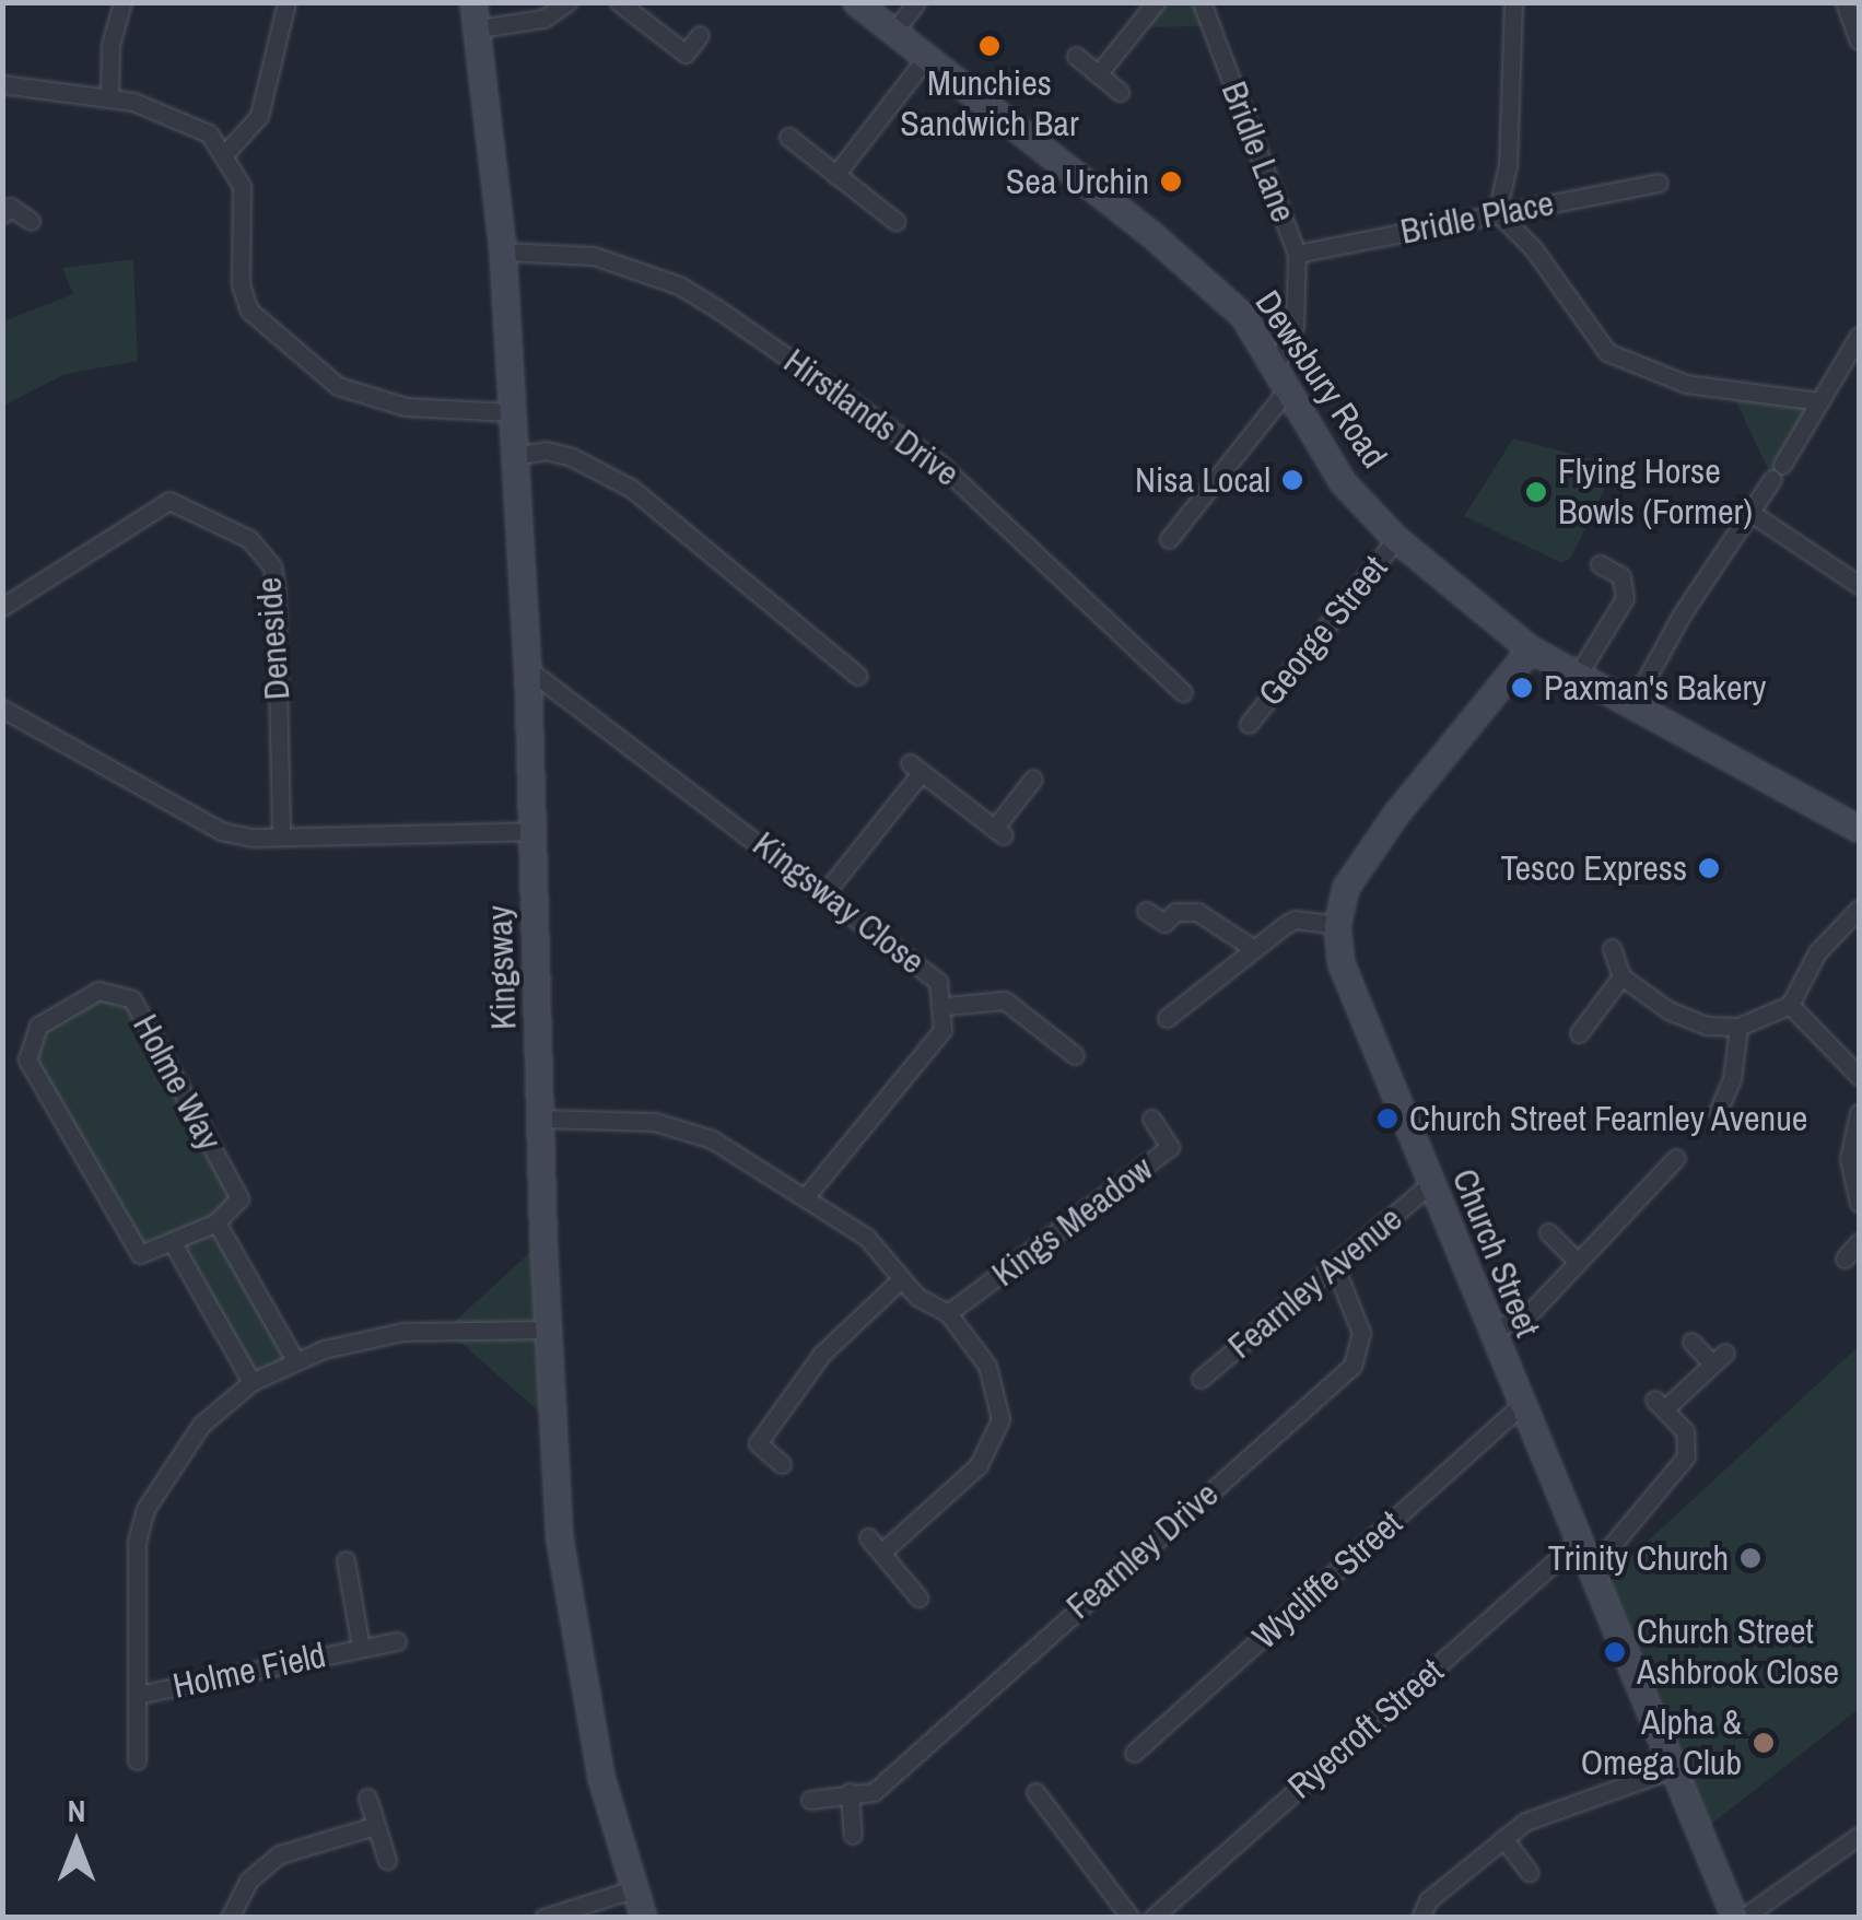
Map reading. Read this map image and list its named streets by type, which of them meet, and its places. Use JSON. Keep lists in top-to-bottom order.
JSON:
{
  "streets": {
    "street": [
      "Bridle Lane",
      "Bridle Place",
      "Dewsbury Road",
      "Hirstlands Drive",
      "George Street",
      "Deneside",
      "Kingsway Close",
      "Kingsway",
      "Holme Way",
      "Kings Meadow",
      "Church Street",
      "Fearnley Avenue",
      "Fearnley Drive",
      "Wycliffe Street",
      "Holme Field",
      "Ryecroft Street"
    ]
  },
  "crossings": [
    ["Bridle Lane", "Bridle Place"],
    ["Bridle Lane", "Dewsbury Road"],
    ["Dewsbury Road", "George Street"],
    ["Hirstlands Drive", "Kingsway"],
    ["Kingsway Close", "Kingsway"],
    ["Church Street", "Fearnley Avenue"],
    ["Church Street", "Wycliffe Street"],
    ["Church Street", "Ryecroft Street"],
    ["Fearnley Avenue", "Fearnley Drive"]
  ],
  "places": [
    "Munchies Sandwich Bar",
    "Sea Urchin",
    "Nisa Local",
    "Flying Horse Bowls (Former)",
    "Paxman's Bakery",
    "Tesco Express",
    "Church Street Fearnley Avenue",
    "Trinity Church",
    "Church Street Ashbrook Close",
    "Alpha & Omega Club"
  ],
  "north": "top"
}
